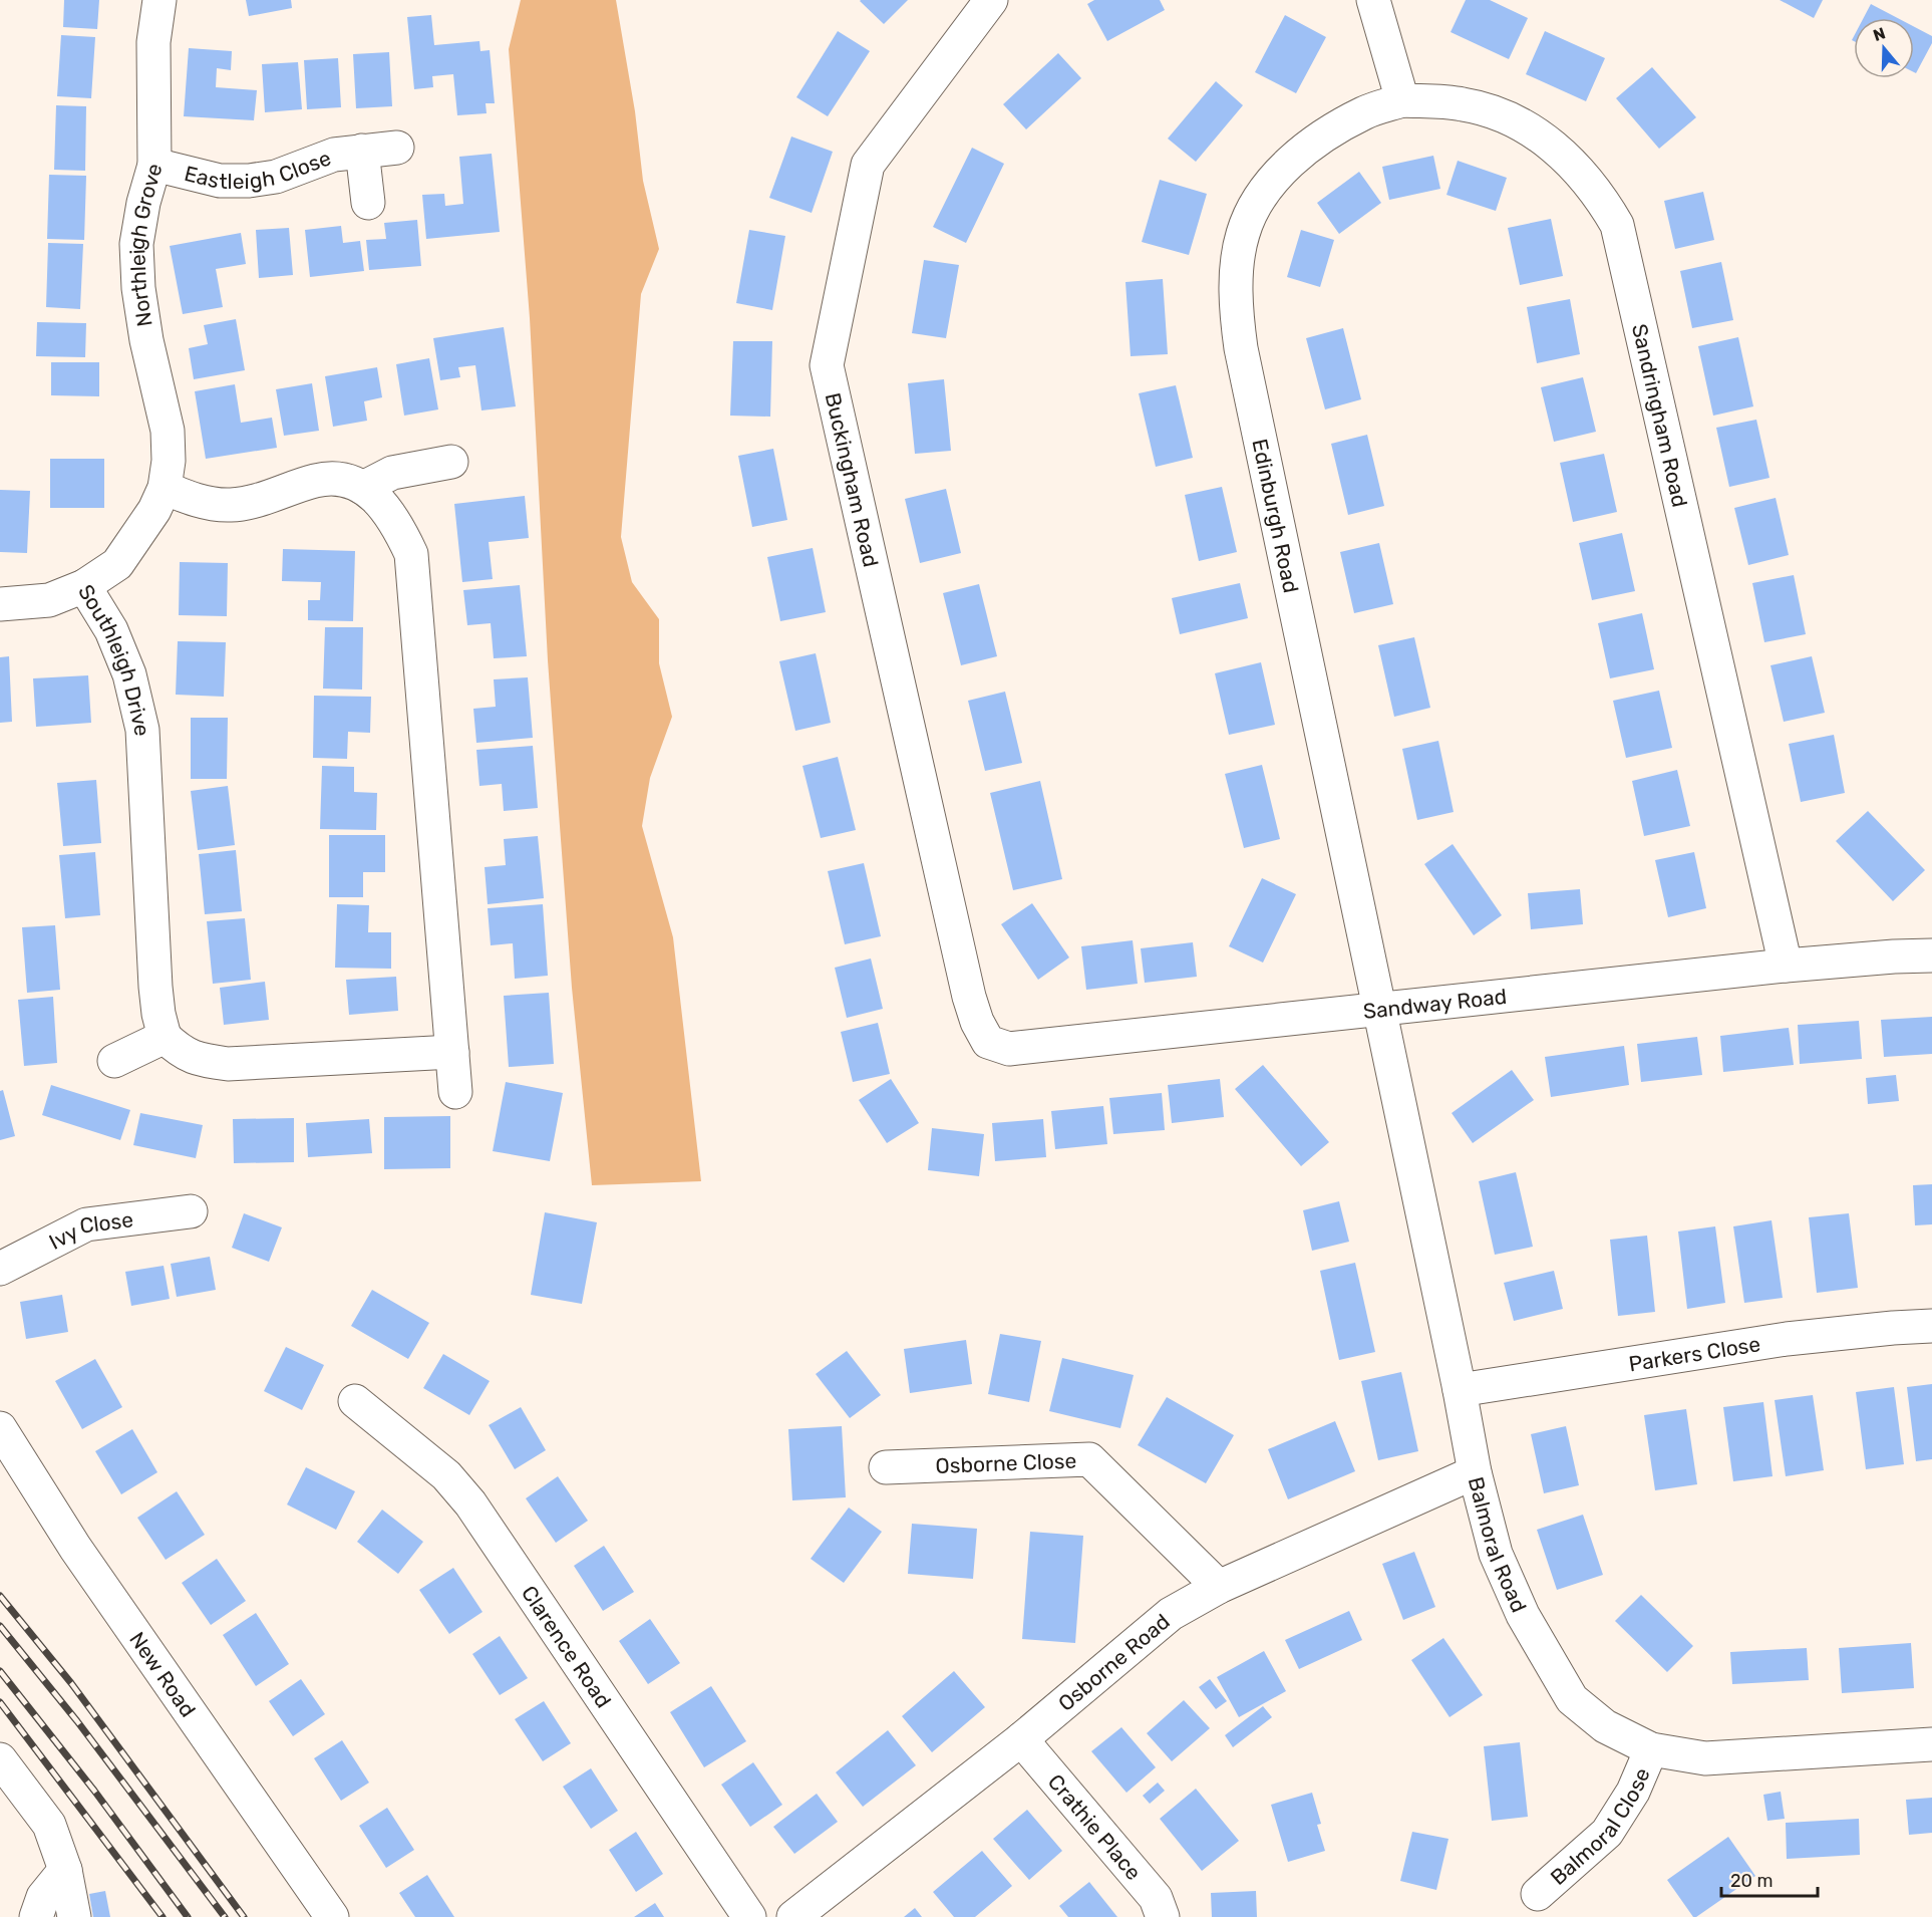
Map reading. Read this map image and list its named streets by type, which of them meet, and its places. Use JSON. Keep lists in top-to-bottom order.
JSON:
{
  "streets": {
    "street": [
      "Eastleigh Close",
      "Northleigh Grove",
      "Sandringham Road",
      "Buckingham Road",
      "Edinburgh Road",
      "Southleigh Drive",
      "Sandway Road",
      "Ivy Close",
      "Parkers Close",
      "Osborne Close",
      "Balmoral Road",
      "Clarence Road",
      "Osborne Road",
      "New Road",
      "Balmoral Close",
      "Crathie Place"
    ]
  },
  "crossings": [
    ["Eastleigh Close", "Northleigh Grove"],
    ["Northleigh Grove", "Southleigh Drive"],
    ["Sandringham Road", "Edinburgh Road"],
    ["Sandringham Road", "Sandway Road"],
    ["Buckingham Road", "Sandway Road"],
    ["Edinburgh Road", "Sandway Road"],
    ["Edinburgh Road", "Balmoral Road"],
    ["Sandway Road", "Balmoral Road"],
    ["Parkers Close", "Balmoral Road"],
    ["Osborne Close", "Osborne Road"],
    ["Balmoral Road", "Osborne Road"],
    ["Balmoral Road", "Balmoral Close"],
    ["Osborne Road", "Crathie Place"]
  ],
  "scale_bar": "20 m",
  "north": "top"
}
